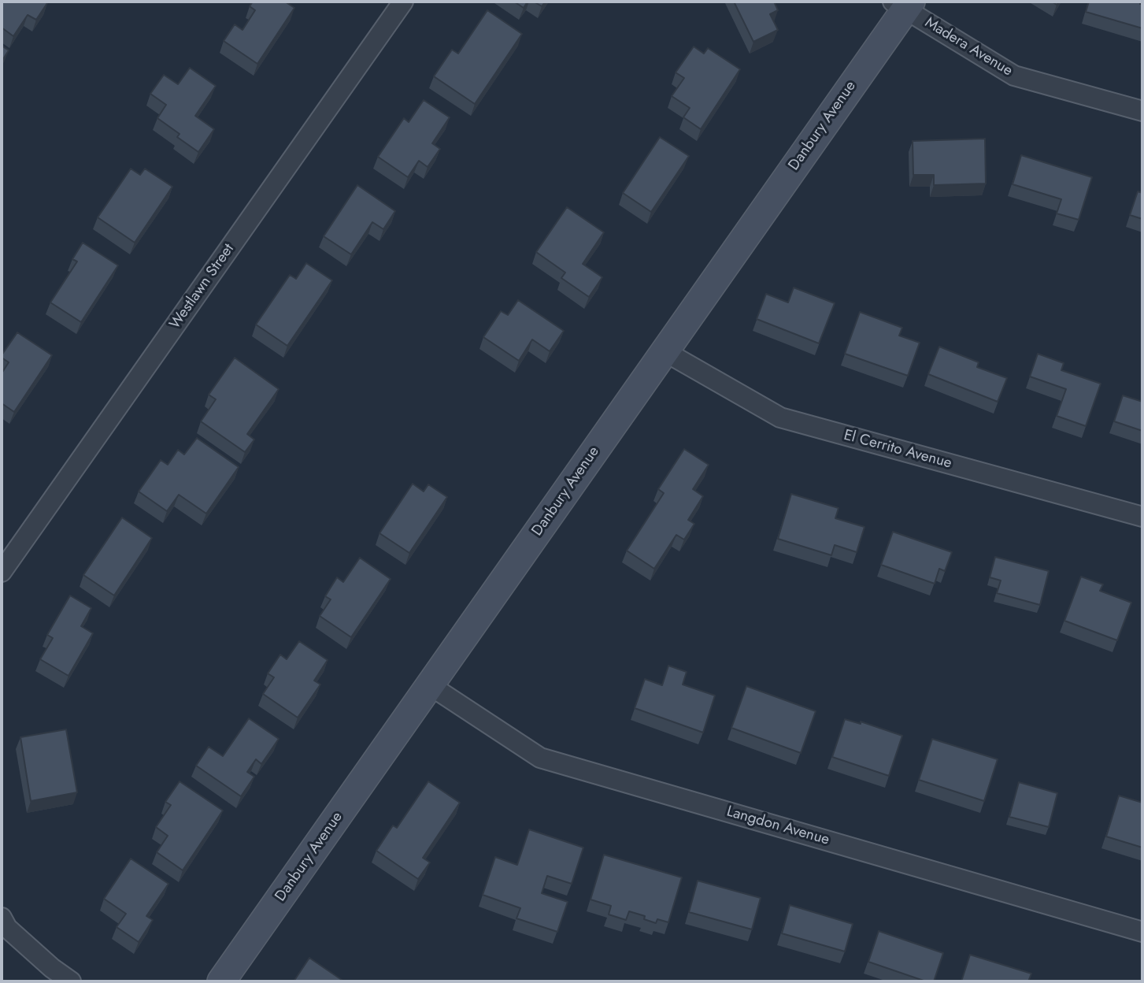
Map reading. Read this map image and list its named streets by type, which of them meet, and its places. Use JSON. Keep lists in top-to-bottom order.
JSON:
{
  "streets": {
    "street": [
      "Madera Avenue",
      "Danbury Avenue",
      "Westlawn Street",
      "El Cerrito Avenue",
      "Langdon Avenue"
    ]
  },
  "crossings": [
    ["Madera Avenue", "Danbury Avenue"],
    ["Danbury Avenue", "El Cerrito Avenue"],
    ["Danbury Avenue", "Langdon Avenue"]
  ]
}
